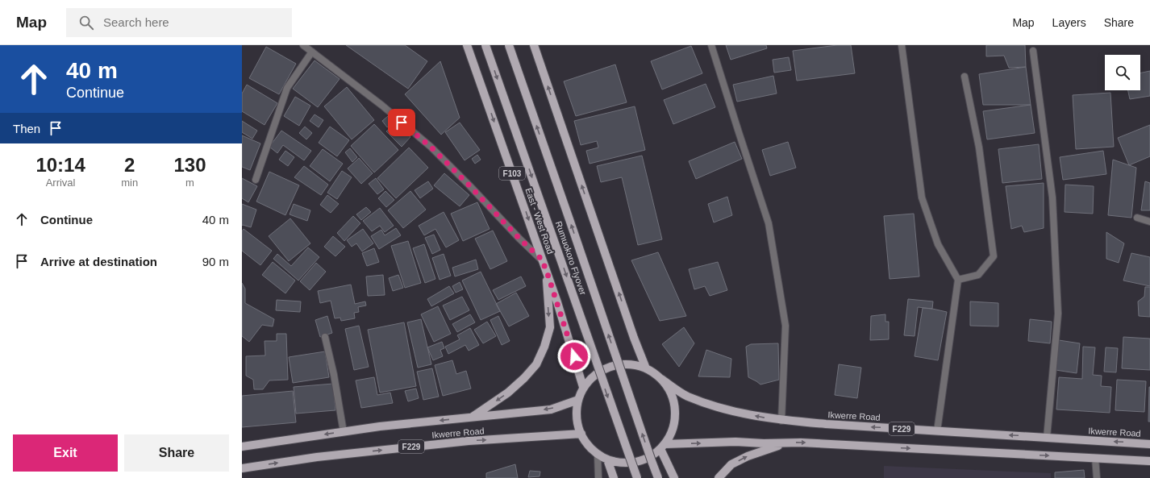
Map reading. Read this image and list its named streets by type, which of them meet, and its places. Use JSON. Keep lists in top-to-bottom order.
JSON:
{
  "streets": {
    "main road": [
      "F103",
      "East - West Road",
      "Rumuokoro Flyover",
      "Ikwerre Road",
      "F229"
    ]
  },
  "crossings": [
    ["East - West Road", "Ikwerre Road"],
    ["East - West Road", "F229"],
    ["Ikwerre Road", "F229"]
  ],
  "page": {
    "header": "Map",
    "search": "Search here",
    "nav": ["Map", "Layers", "Share"],
    "turn": ["40 m", "Continue"],
    "then": "Then",
    "eta": [
      "10:14",
      "Arrival",
      "2",
      "min",
      "130",
      "m"
    ],
    "list": [
      {
        "name": "Continue",
        "value": "40 m"
      },
      {
        "name": "Arrive at destination",
        "value": "90 m"
      }
    ],
    "buttons": ["Exit", "Share"]
  }
}
